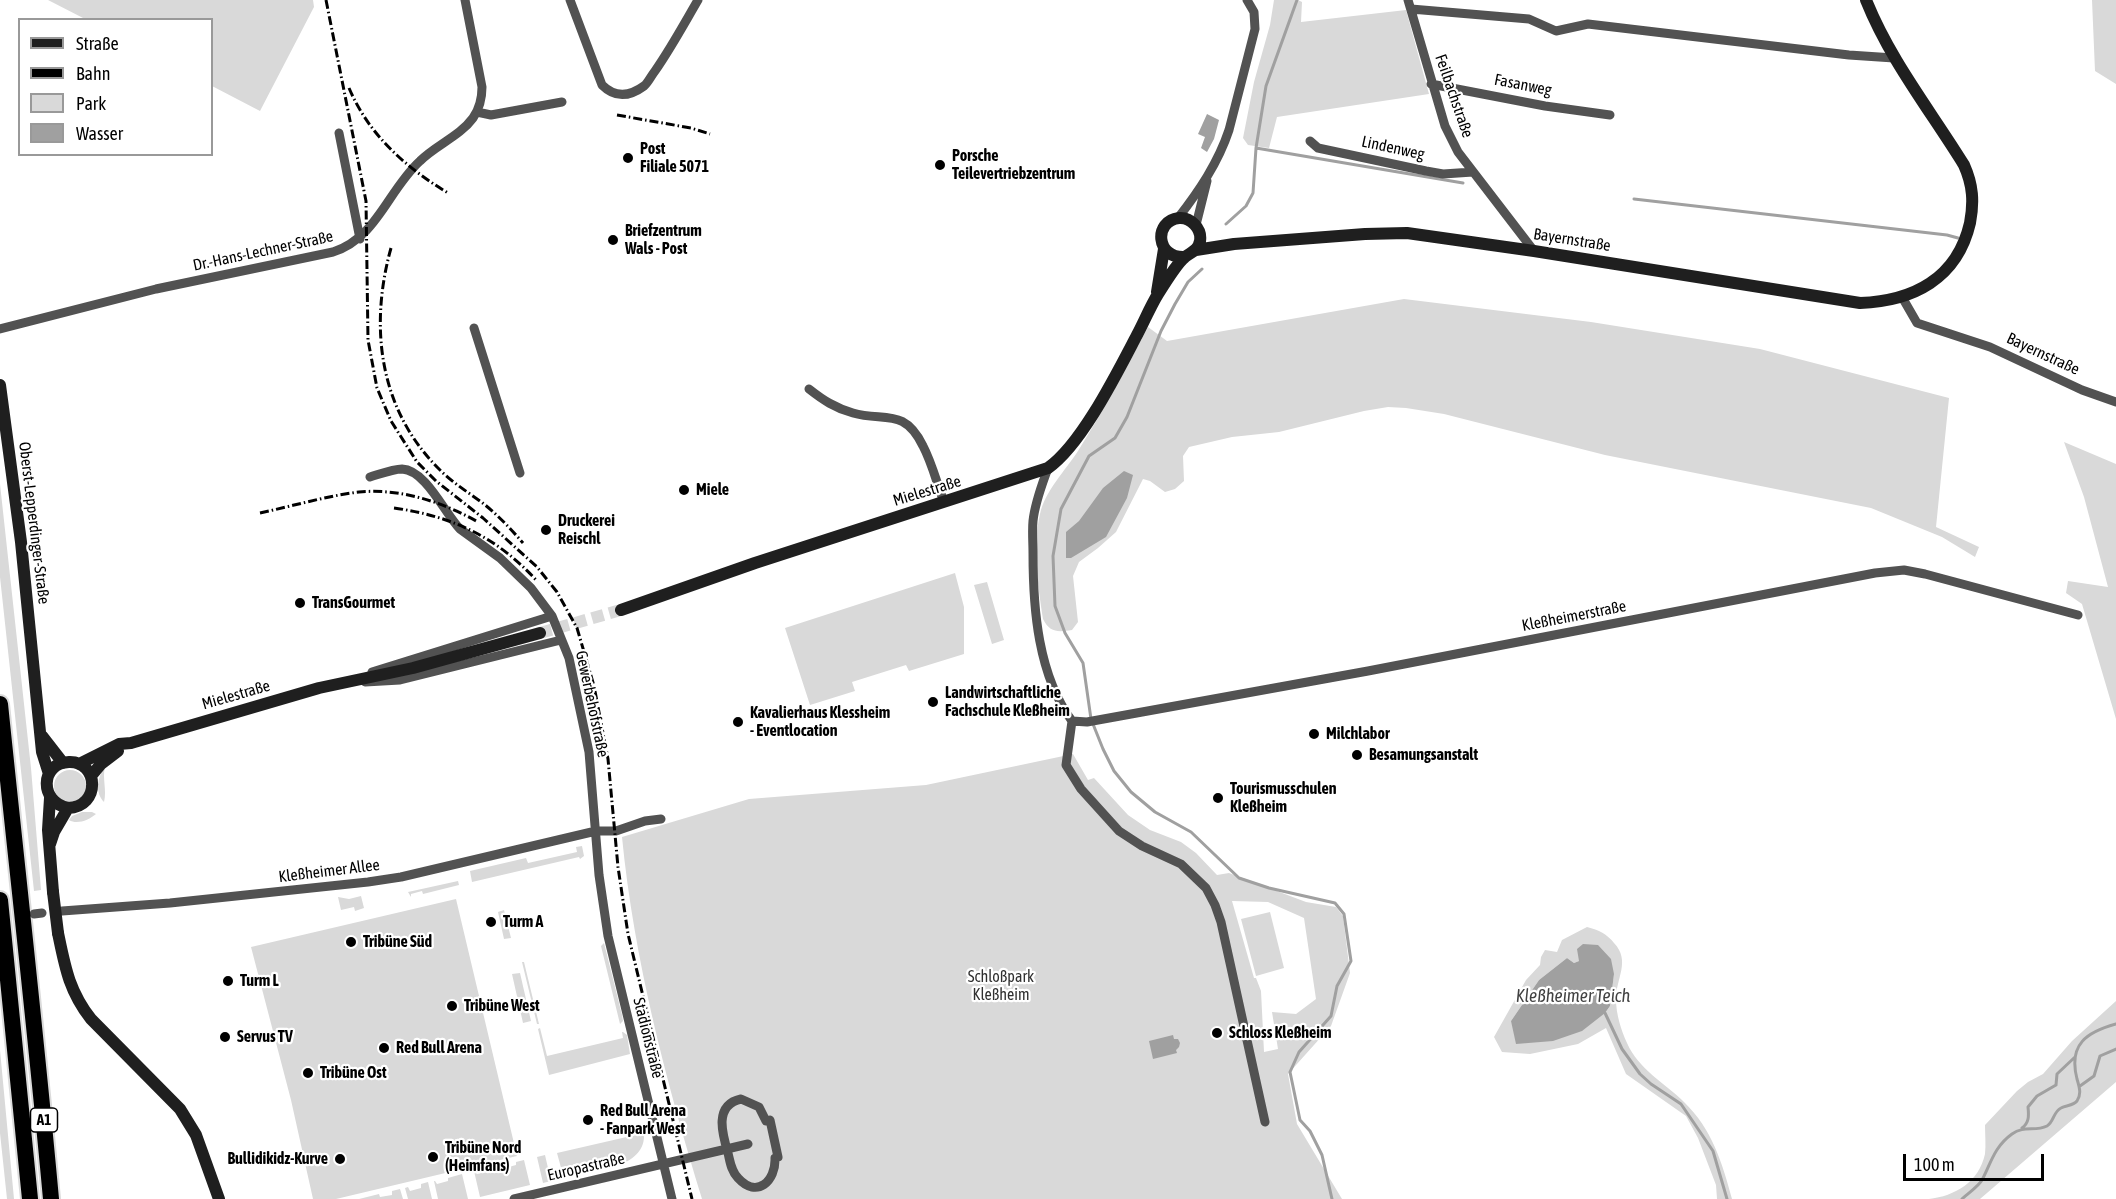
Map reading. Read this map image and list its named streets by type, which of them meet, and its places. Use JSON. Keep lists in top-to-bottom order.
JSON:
{
  "streets": {
    "highway": ["A1"],
    "street": [
      "Fasanweg",
      "Feilbachstraße",
      "Lindenweg",
      "Bayernstraße",
      "Dr.-Hans-Lechner-Straße",
      "Mielestraße",
      "Oberst-Lepperdinger-Straße",
      "Kleßheimerstraße",
      "Gewerbehofstraße",
      "Kleßheimer Allee",
      "Stadionstraße",
      "Europastraße"
    ]
  },
  "crossings": [
    ["Fasanweg", "Feilbachstraße"],
    ["Feilbachstraße", "Lindenweg"],
    ["Feilbachstraße", "Bayernstraße"],
    ["Bayernstraße", "Mielestraße"],
    ["Mielestraße", "Oberst-Lepperdinger-Straße"],
    ["Mielestraße", "Gewerbehofstraße"],
    ["Gewerbehofstraße", "Kleßheimer Allee"],
    ["Gewerbehofstraße", "Stadionstraße"],
    ["Kleßheimer Allee", "Stadionstraße"],
    ["Stadionstraße", "Europastraße"]
  ],
  "water": ["Kleßheimer Teich"],
  "parks": ["Schloßpark Kleßheim"],
  "places": [
    "Post Filiale 5071",
    "Porsche Teilevertriebzentrum",
    "Briefzentrum Wals - Post",
    "Miele",
    "Druckerei Reischl",
    "TransGourmet",
    "Landwirtschaftliche Fachschule Kleßheim",
    "Kavalierhaus Klessheim - Eventlocation",
    "Milchlabor",
    "Besamungsanstalt",
    "Tourismusschulen Kleßheim",
    "Turm A",
    "Tribüne Süd",
    "Turm L",
    "Tribüne West",
    "Schloss Kleßheim",
    "Servus TV",
    "Red Bull Arena",
    "Tribüne Ost",
    "Red Bull Arena - Fanpark West",
    "Tribüne Nord (Heimfans)",
    "Bullidikidz-Kurve"
  ],
  "legend": [
    "Straße",
    "Bahn",
    "Park",
    "Wasser"
  ],
  "scale_bar": "100 m"
}
